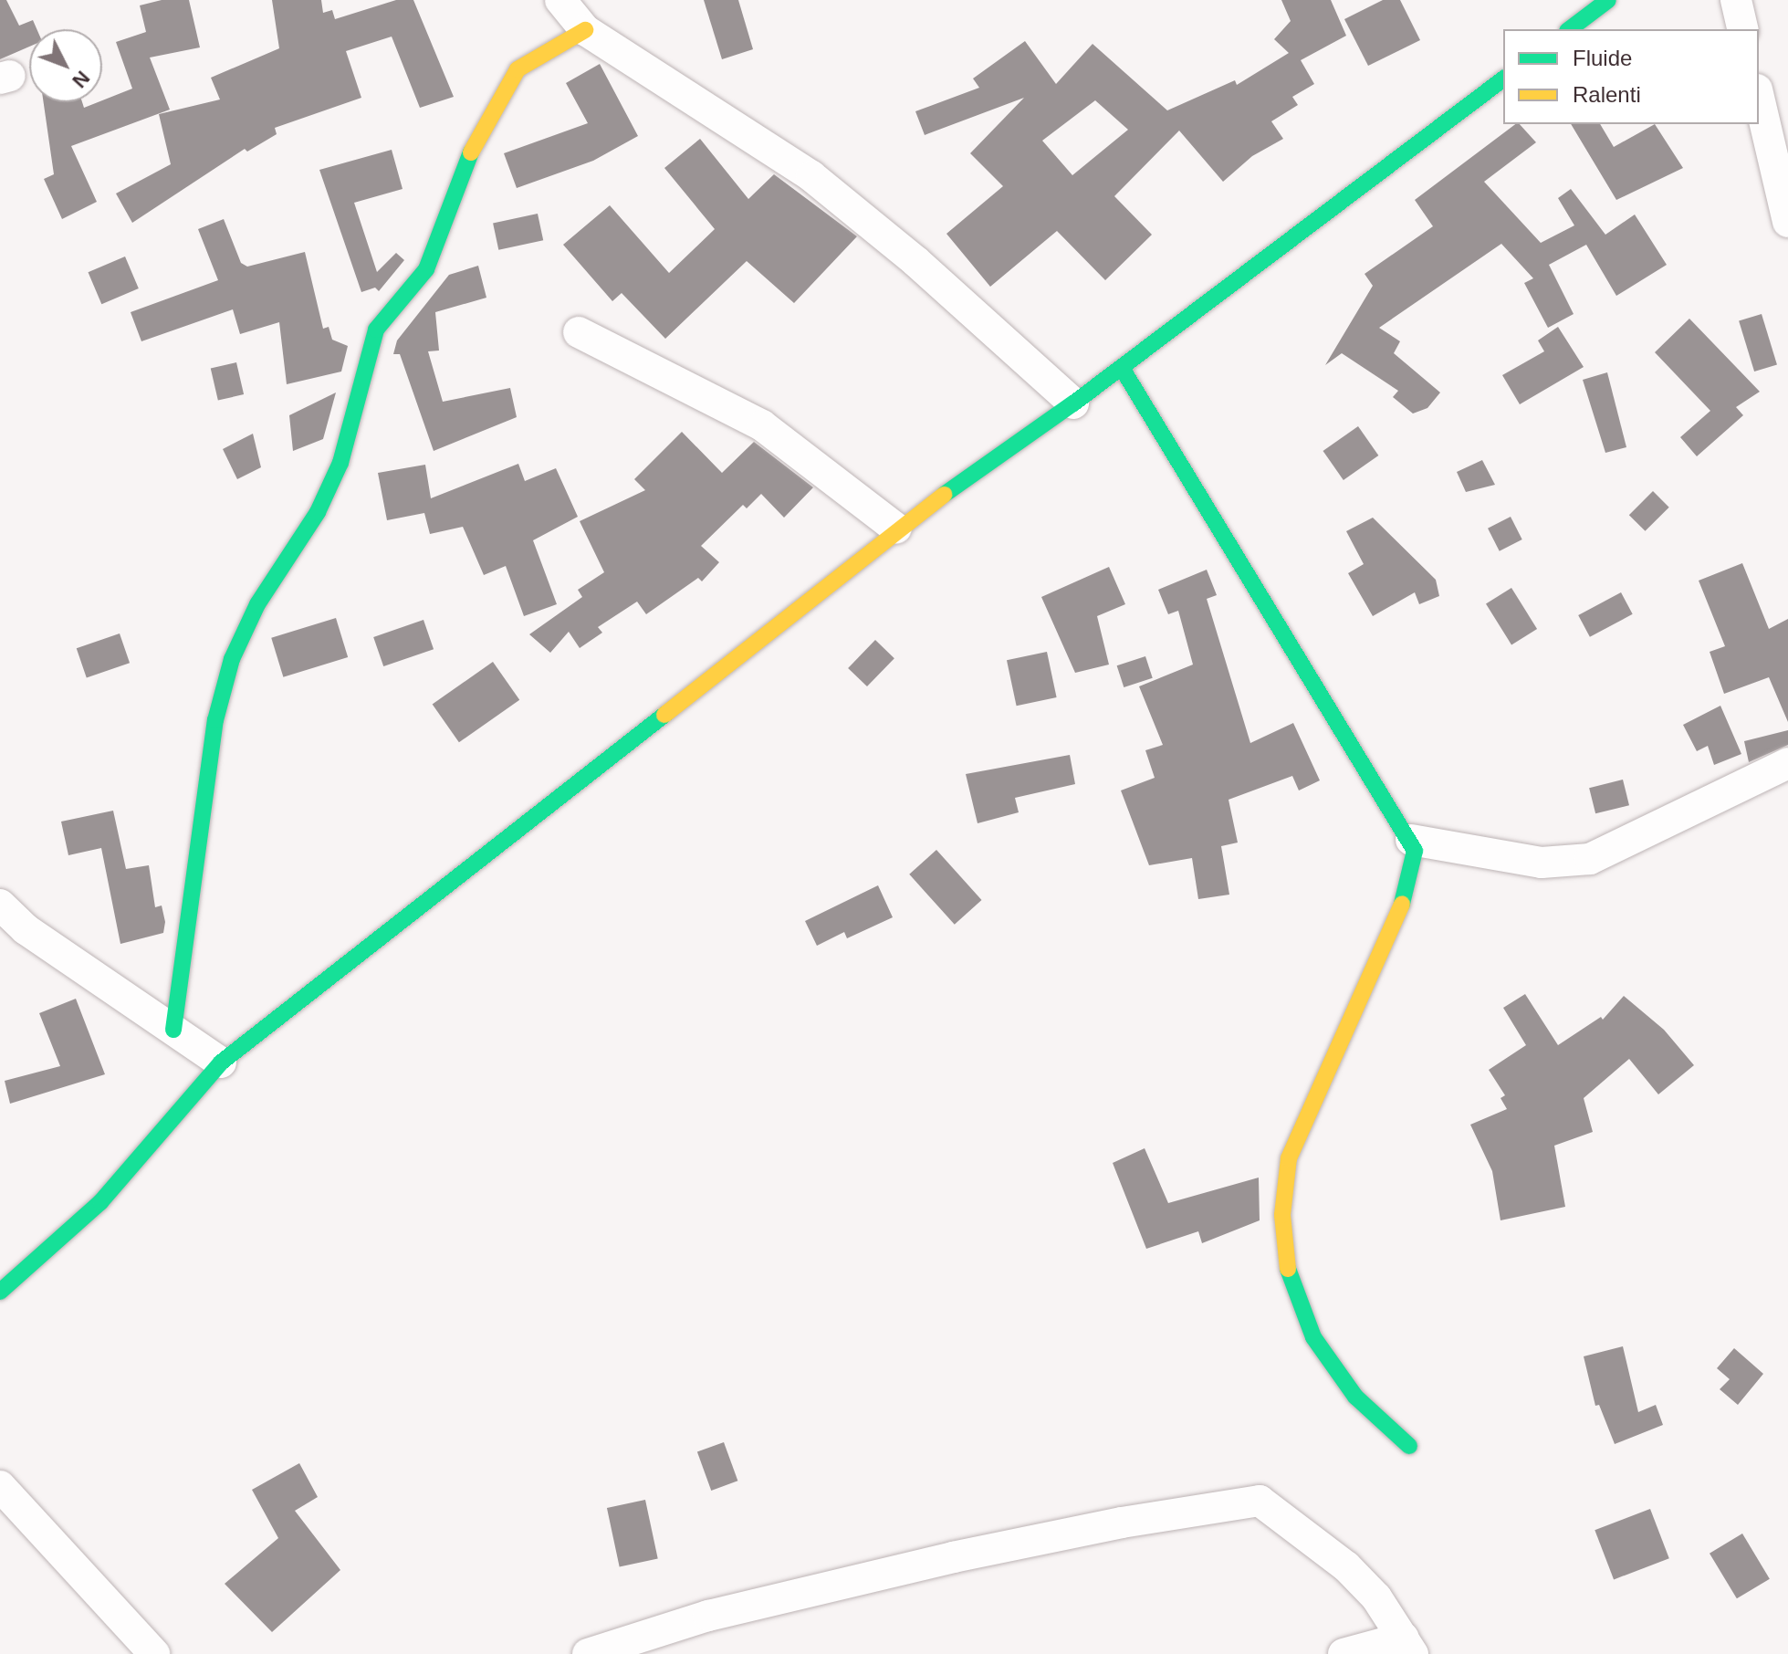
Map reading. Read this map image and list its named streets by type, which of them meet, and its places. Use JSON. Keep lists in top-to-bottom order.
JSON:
{
  "legend": ["Fluide", "Ralenti"],
  "north": "bottom right"
}
